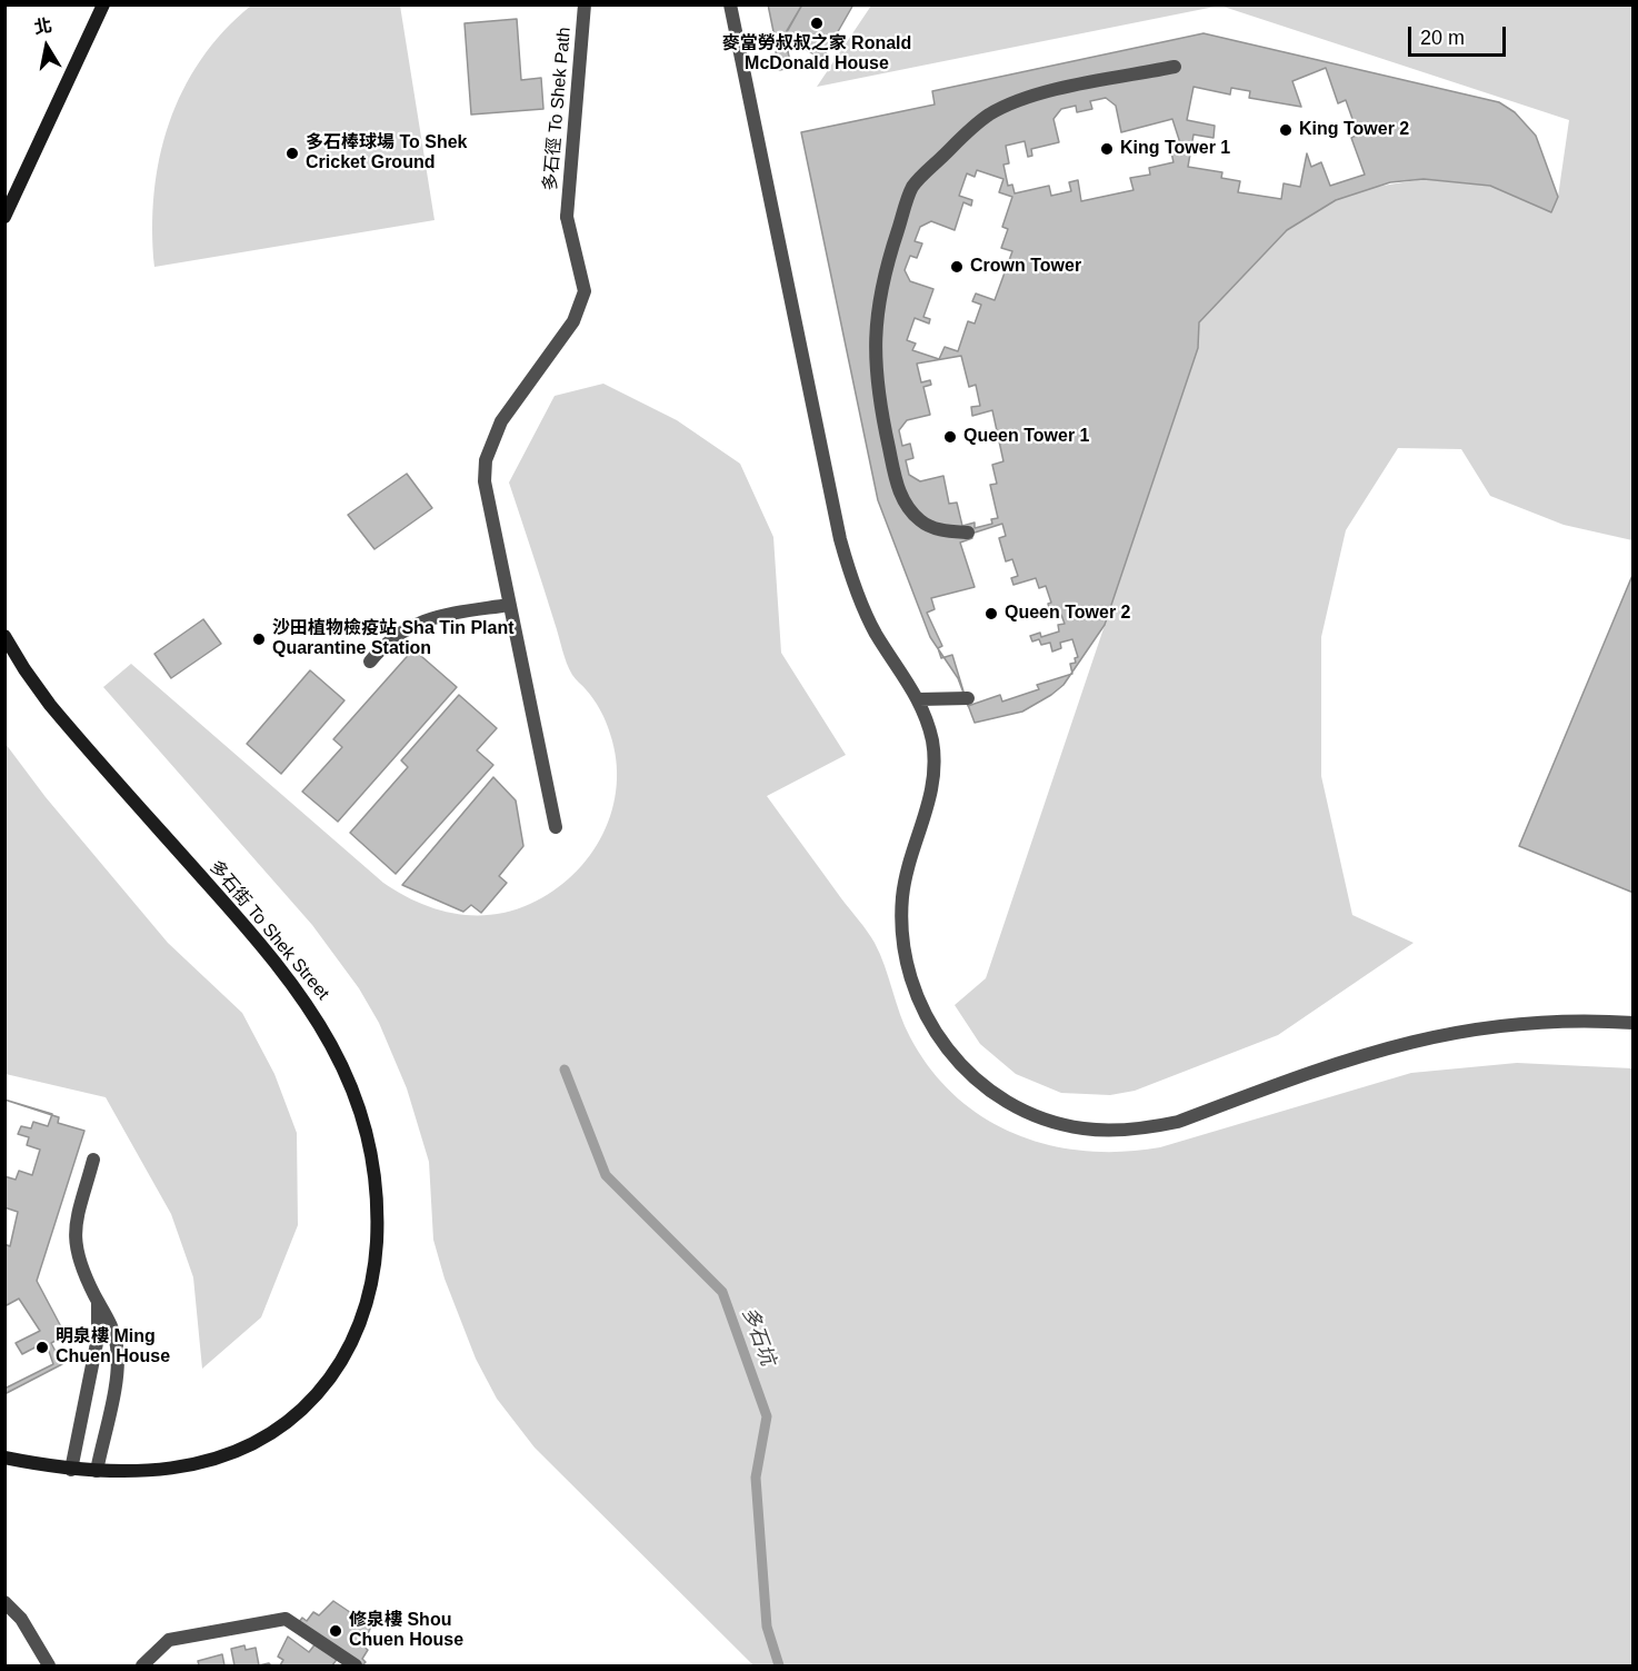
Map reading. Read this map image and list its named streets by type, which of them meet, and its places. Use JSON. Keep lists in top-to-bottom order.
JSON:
{
  "streets": {
    "street": ["多石徑 To Shek Path", "多石街 To Shek Street"]
  },
  "water": ["多石坑"],
  "places": [
    "麥當勞叔叔之家 Ronald McDonald House",
    "King Tower 2",
    "King Tower 1",
    "多石棒球場 To Shek Cricket Ground",
    "Crown Tower",
    "Queen Tower 1",
    "Queen Tower 2",
    "沙田植物檢疫站 Sha Tin Plant Quarantine Station",
    "明泉樓 Ming Chuen House",
    "修泉樓 Shou Chuen House"
  ],
  "scale_bar": "20 m",
  "north": "top"
}
